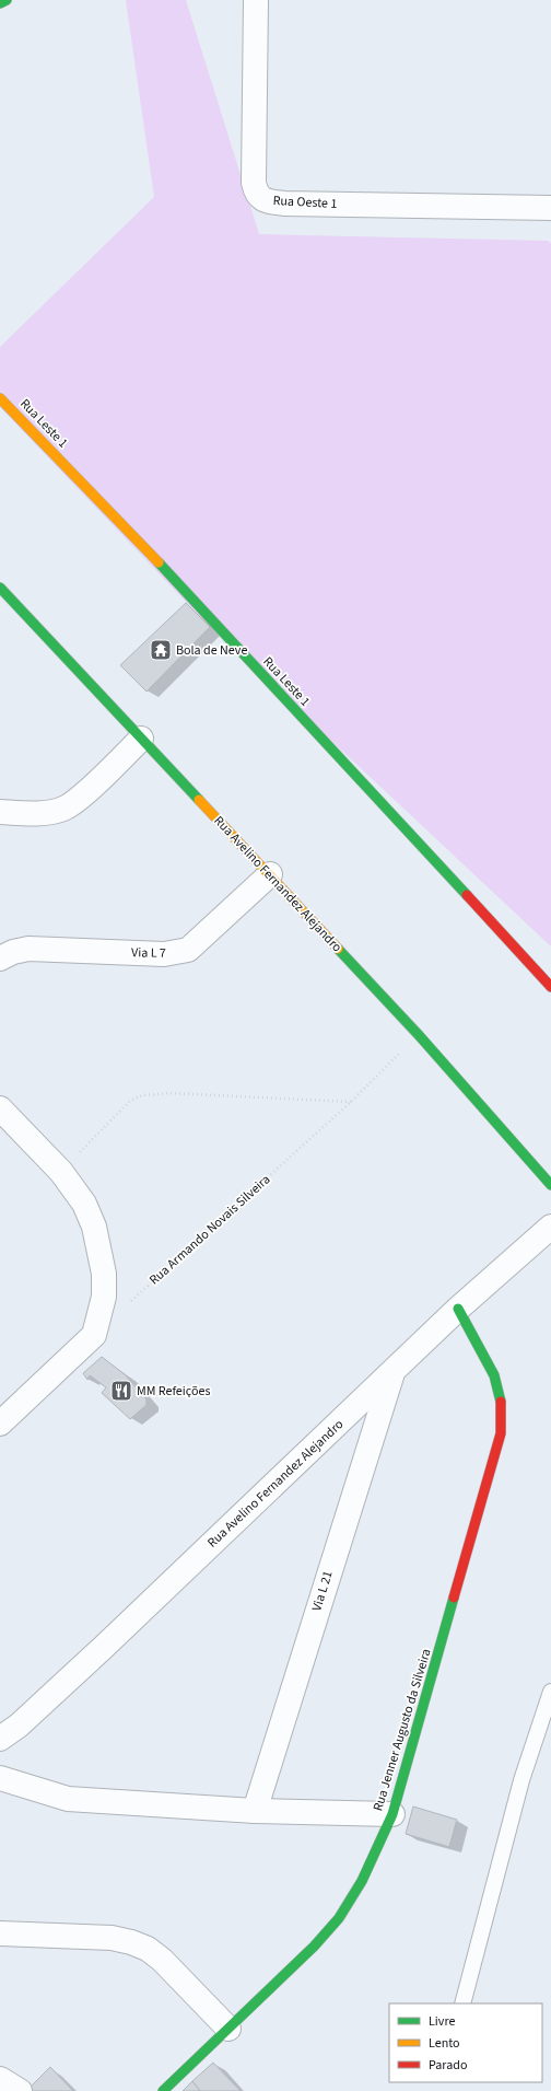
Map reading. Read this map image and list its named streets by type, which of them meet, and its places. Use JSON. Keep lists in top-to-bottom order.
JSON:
{
  "streets": {
    "street": [
      "Rua Oeste 1",
      "Rua Leste 1",
      "Rua Avelino Fernandez Alejandro",
      "Via L 7",
      "Via L 21",
      "Rua Jenner Augusto da Silveira"
    ],
    "path": ["Rua Armando Novais Silveira"]
  },
  "crossings": [
    ["Rua Avelino Fernandez Alejandro", "Via L 7"],
    ["Rua Avelino Fernandez Alejandro", "Rua Armando Novais Silveira"],
    ["Rua Avelino Fernandez Alejandro", "Via L 21"],
    ["Rua Avelino Fernandez Alejandro", "Rua Jenner Augusto da Silveira"]
  ],
  "places": {
    "temple": ["Bola de Neve"],
    "restaurant": ["MM Refeições"]
  },
  "legend": ["Livre", "Lento", "Parado"]
}
